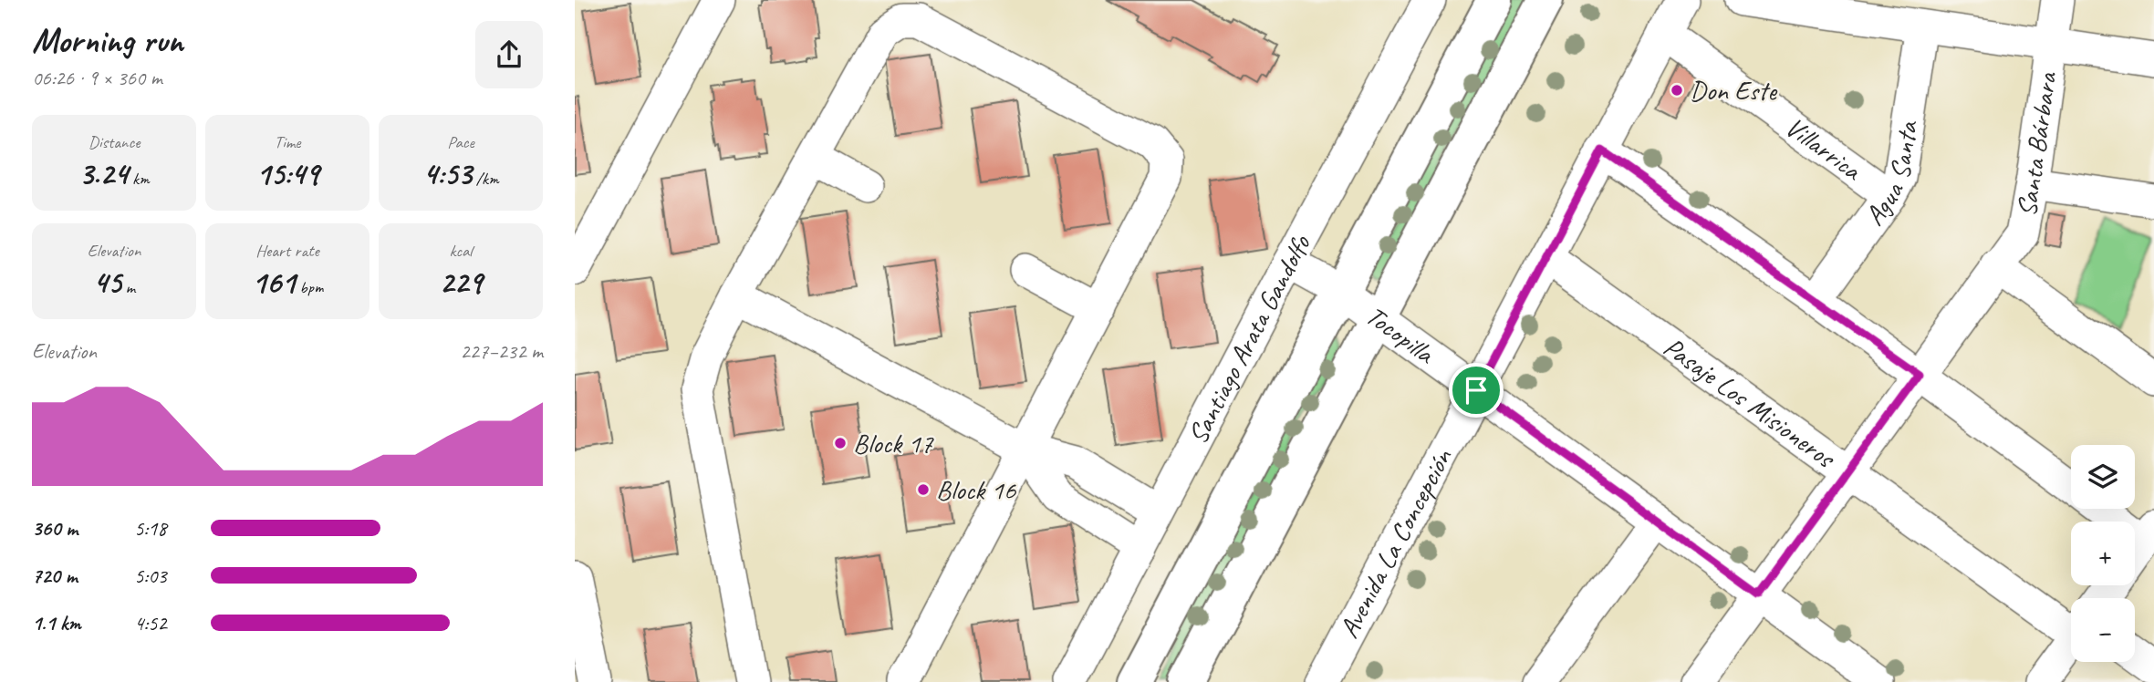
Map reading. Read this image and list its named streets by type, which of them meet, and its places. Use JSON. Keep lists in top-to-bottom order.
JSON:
{
  "streets": {
    "street": [
      "Santa Bárbara",
      "Villarrica",
      "Agua Santa",
      "Tocopilla",
      "Santiago Arata Gandolfo",
      "Pasaje Los Misioneros",
      "Avenida La Concepción"
    ]
  },
  "crossings": [
    ["Santa Bárbara", "Tocopilla"],
    ["Santa Bárbara", "Pasaje Los Misioneros"],
    ["Villarrica", "Agua Santa"],
    ["Villarrica", "Avenida La Concepción"],
    ["Tocopilla", "Santiago Arata Gandolfo"],
    ["Tocopilla", "Avenida La Concepción"],
    ["Pasaje Los Misioneros", "Avenida La Concepción"]
  ],
  "places": ["Don Este", "Block 17", "Block 16"],
  "page": {
    "heading": ["Morning run", "06:26 · 9 × 360 m"],
    "stats": [
      ["Distance", "3.24 km"],
      ["Time", "15:49"],
      ["Pace", "4:53 /km"],
      ["Elevation", "45 m"],
      ["Heart rate", "161 bpm"],
      ["kcal", "229"]
    ],
    "chart": ["Elevation", "227–232 m"],
    "map_buttons": ["+", "−"],
    "list": [
      {
        "name": "360 m",
        "note": "5:18"
      },
      {
        "name": "720 m",
        "note": "5:03"
      },
      {
        "name": "1.1 km",
        "note": "4:52"
      }
    ]
  }
}
